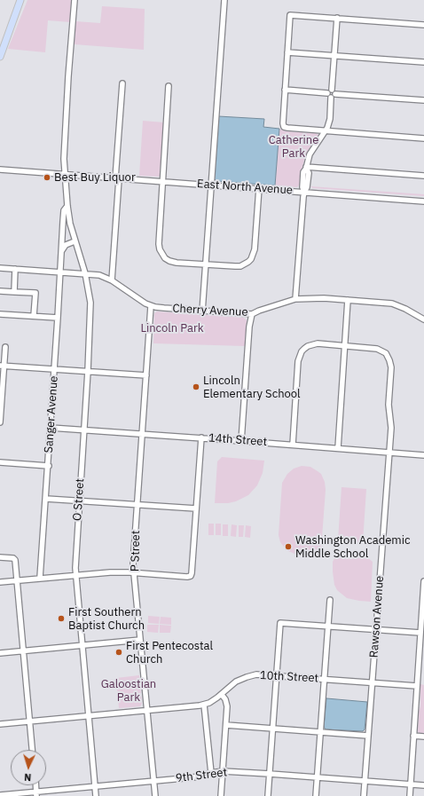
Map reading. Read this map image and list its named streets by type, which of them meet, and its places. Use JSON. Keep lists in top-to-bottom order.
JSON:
{
  "streets": {
    "street": [
      "East North Avenue",
      "Cherry Avenue",
      "Sanger Avenue",
      "14th Street",
      "O Street",
      "P Street",
      "Rawson Avenue",
      "10th Street",
      "9th Street"
    ]
  },
  "crossings": [
    ["East North Avenue", "Sanger Avenue"],
    ["Cherry Avenue", "Sanger Avenue"],
    ["Cherry Avenue", "O Street"],
    ["Cherry Avenue", "P Street"],
    ["Sanger Avenue", "14th Street"],
    ["Sanger Avenue", "O Street"],
    ["14th Street", "O Street"],
    ["14th Street", "P Street"],
    ["14th Street", "Rawson Avenue"],
    ["O Street", "10th Street"],
    ["O Street", "9th Street"],
    ["P Street", "10th Street"],
    ["P Street", "9th Street"],
    ["Rawson Avenue", "10th Street"],
    ["Rawson Avenue", "9th Street"]
  ],
  "parks": ["Catherine Park", "Lincoln Park", "Galoostian Park"],
  "places": [
    "Best Buy Liquor",
    "Lincoln Elementary School",
    "Washington Academic Middle School",
    "First Southern Baptist Church",
    "First Pentecostal Church"
  ],
  "north": "bottom"
}
